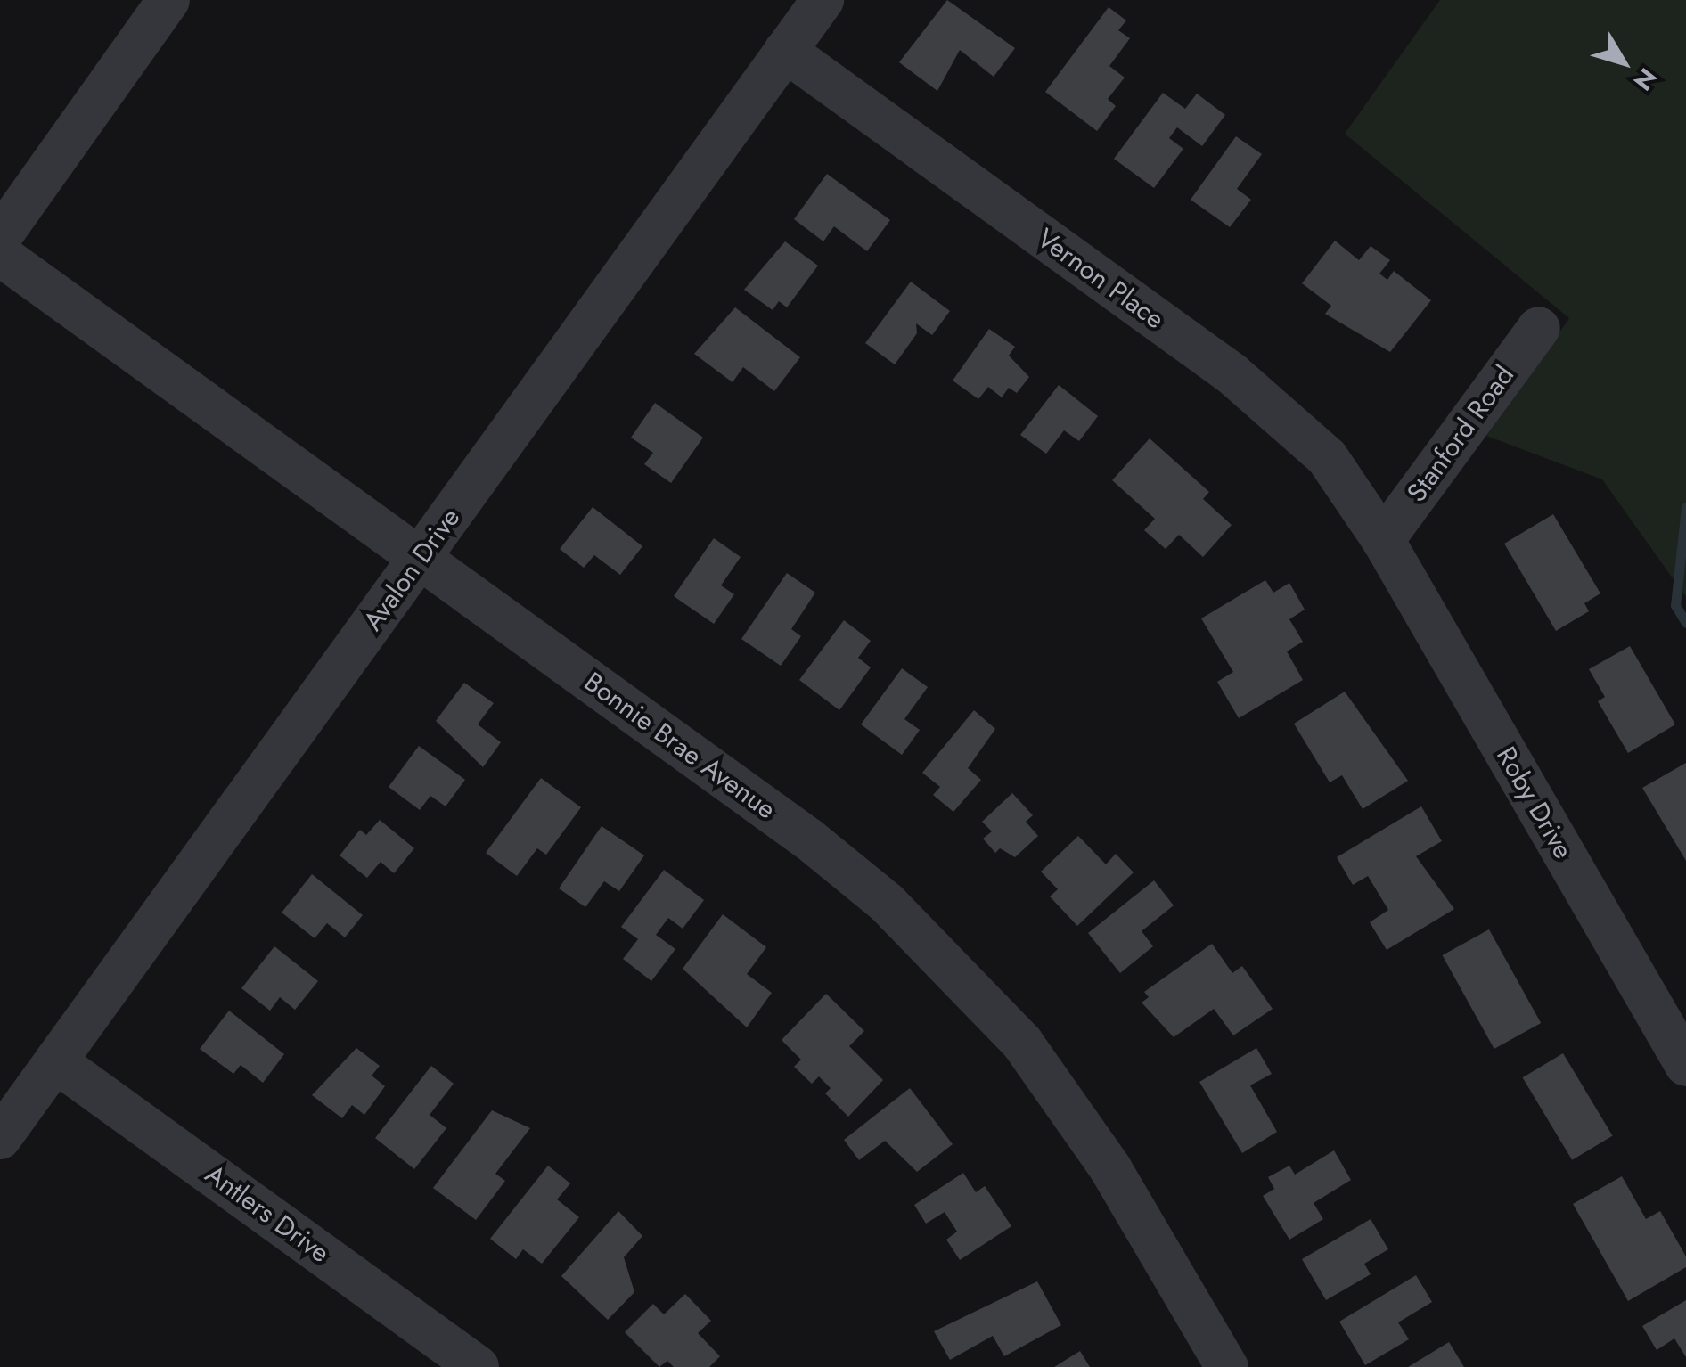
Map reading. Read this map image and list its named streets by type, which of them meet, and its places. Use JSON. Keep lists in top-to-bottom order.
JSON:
{
  "streets": {
    "street": [
      "Vernon Place",
      "Stanford Road",
      "Avalon Drive",
      "Bonnie Brae Avenue",
      "Roby Drive",
      "Antlers Drive"
    ]
  },
  "crossings": [
    ["Vernon Place", "Stanford Road"],
    ["Vernon Place", "Avalon Drive"],
    ["Vernon Place", "Roby Drive"],
    ["Stanford Road", "Roby Drive"],
    ["Avalon Drive", "Bonnie Brae Avenue"],
    ["Avalon Drive", "Antlers Drive"]
  ],
  "north": "bottom right"
}
